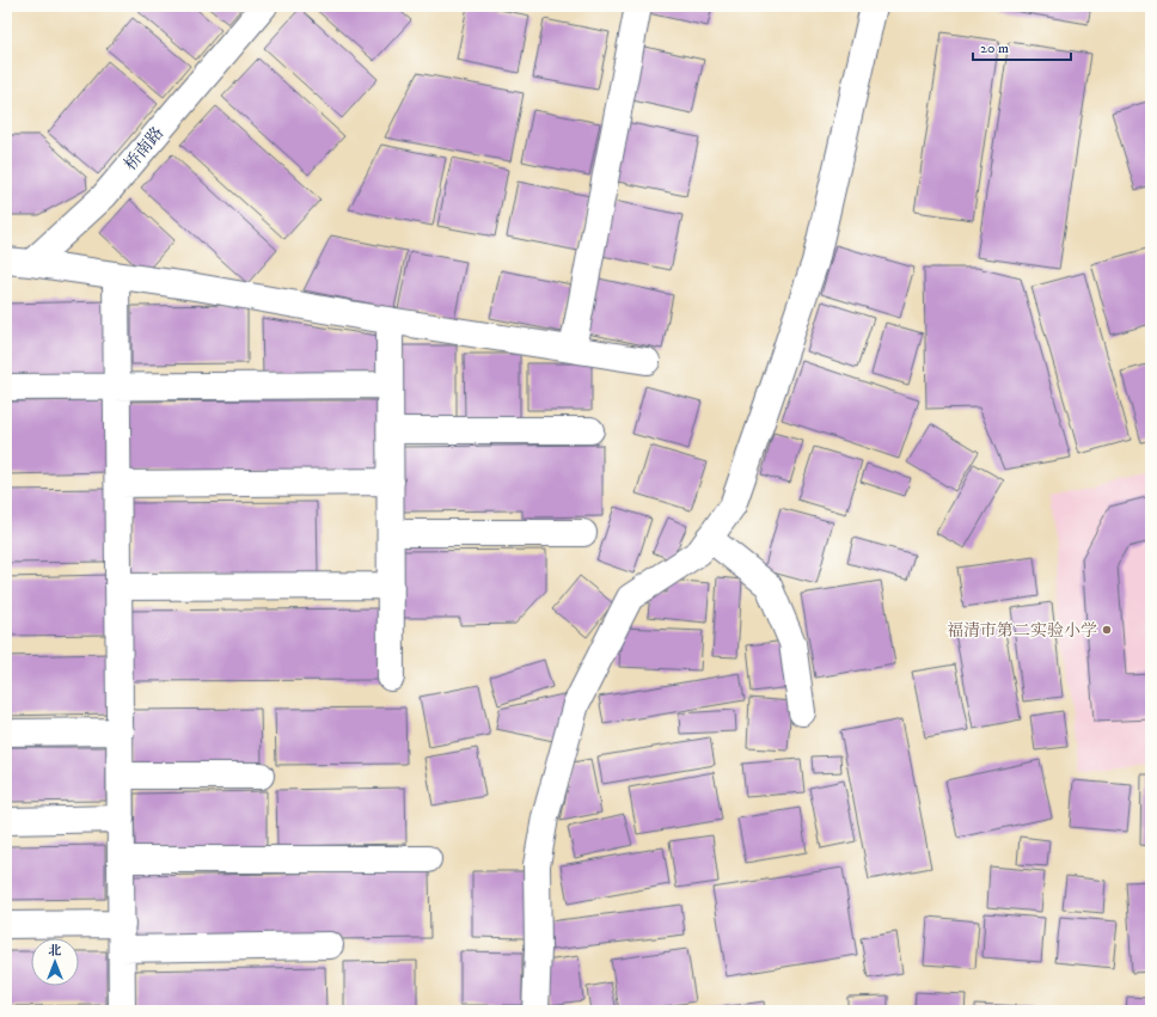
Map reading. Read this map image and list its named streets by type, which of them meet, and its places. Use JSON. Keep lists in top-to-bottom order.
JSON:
{
  "streets": {
    "street": ["桥南路"]
  },
  "places": ["福清市第二实验小学"],
  "scale_bar": "20 m",
  "north": "top"
}
